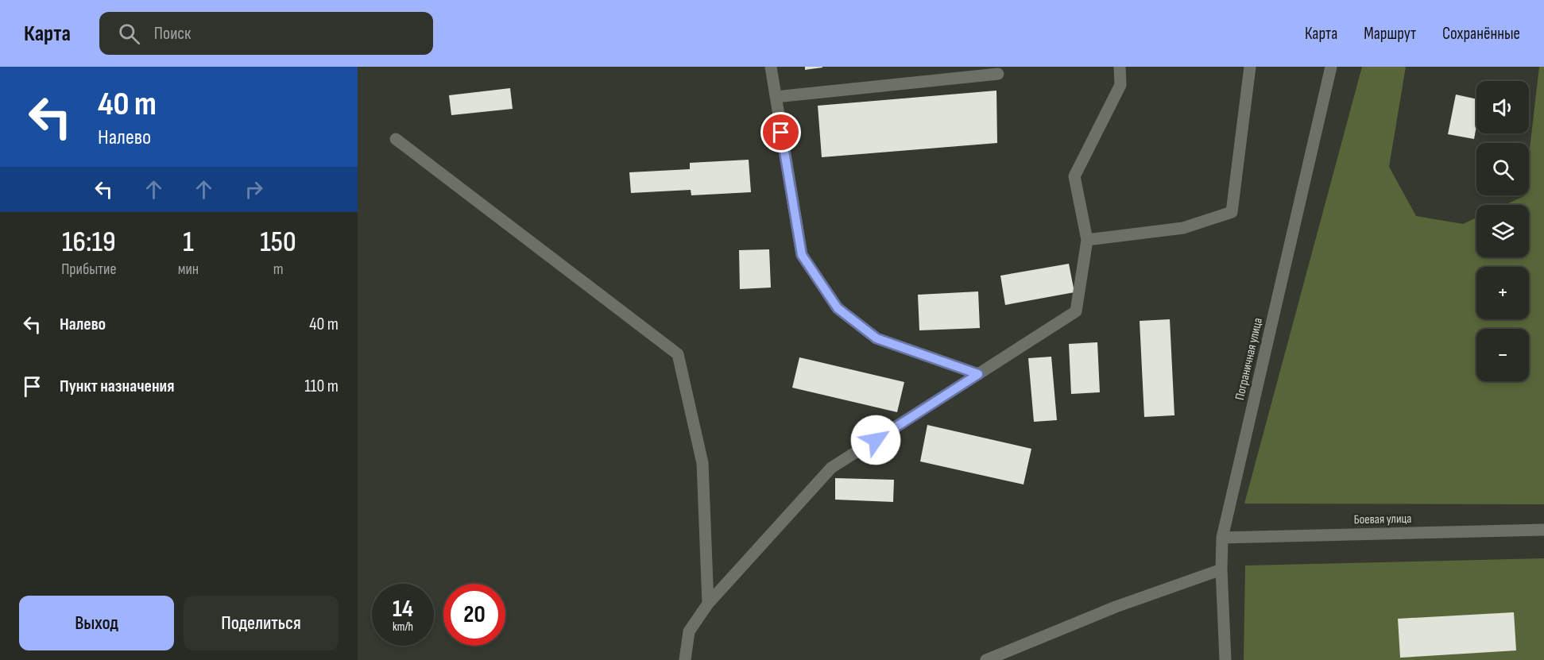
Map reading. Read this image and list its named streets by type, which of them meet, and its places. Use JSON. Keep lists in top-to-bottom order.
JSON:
{
  "streets": {
    "street": ["Пограничная улица", "Боевая улица"]
  },
  "crossings": [
    ["Пограничная улица", "Боевая улица"]
  ],
  "page": {
    "header": "Карта",
    "search": "Поиск",
    "nav": ["Карта", "Маршрут", "Сохранённые"],
    "turn": ["40 m", "Налево"],
    "map_buttons": ["+", "−"],
    "eta": [
      "16:19",
      "Прибытие",
      "1",
      "мин",
      "150",
      "m"
    ],
    "list": [
      {
        "name": "Налево",
        "value": "40 m"
      },
      {
        "name": "Пункт назначения",
        "value": "110 m"
      }
    ],
    "speed": "14 km/h",
    "limit": "20",
    "buttons": ["Выход", "Поделиться"]
  }
}
